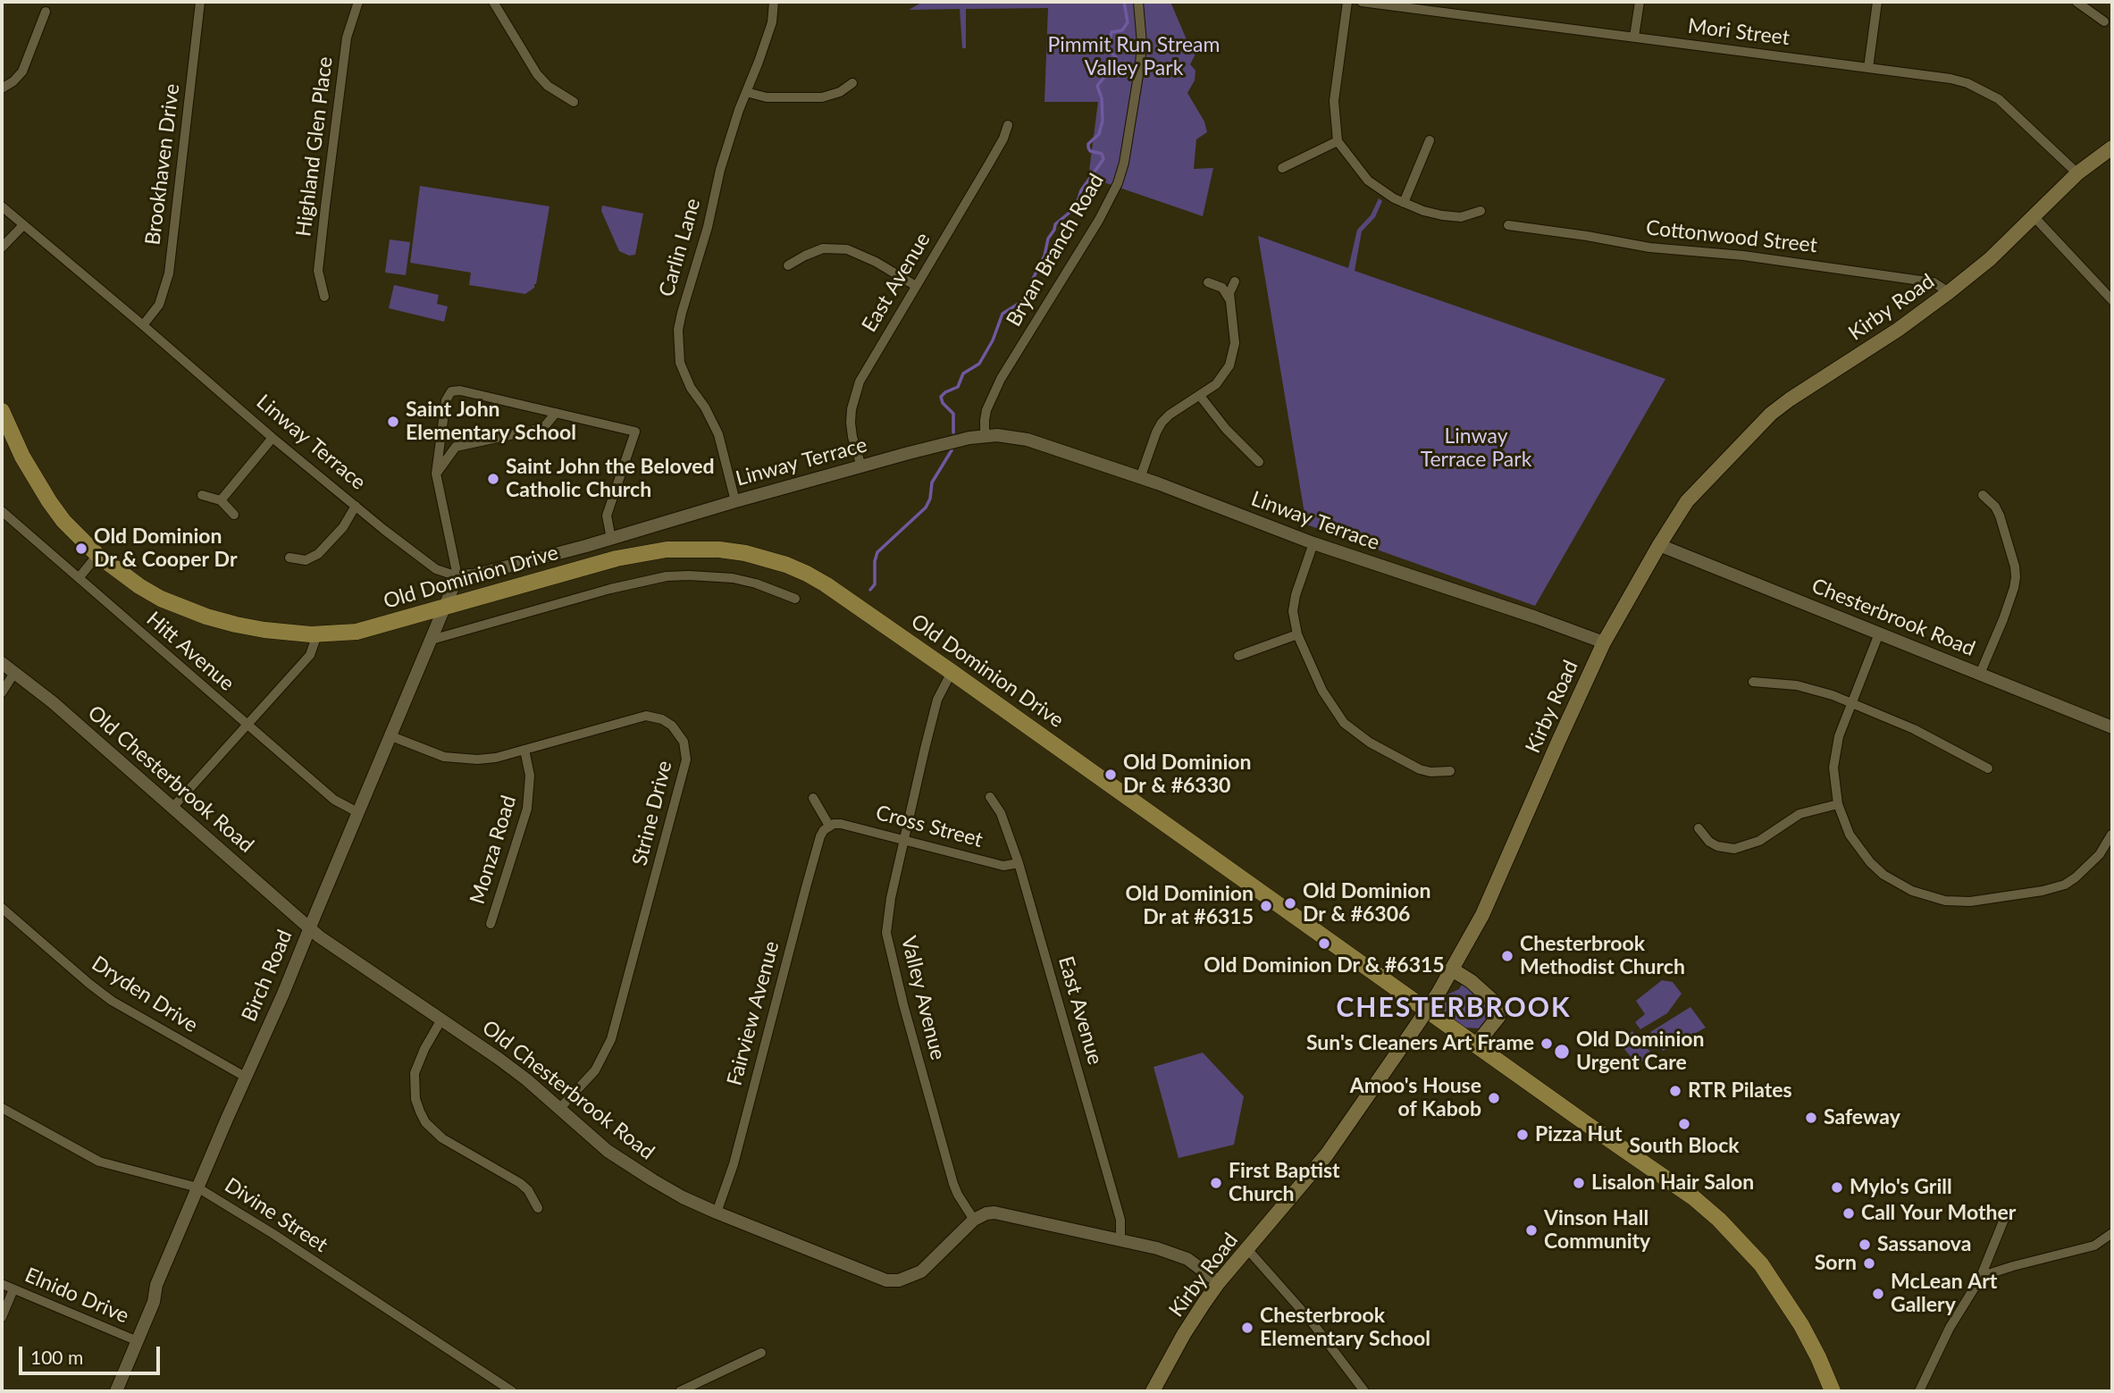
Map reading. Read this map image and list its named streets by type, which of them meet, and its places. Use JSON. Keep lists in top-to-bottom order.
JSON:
{
  "streets": {
    "main road": ["Kirby Road", "Old Dominion Drive"],
    "street": [
      "Mori Street",
      "Highland Glen Place",
      "Brookhaven Drive",
      "Cottonwood Street",
      "Carlin Lane",
      "Bryan Branch Road",
      "East Avenue",
      "Linway Terrace",
      "Chesterbrook Road",
      "Hitt Avenue",
      "Old Chesterbrook Road",
      "Strine Drive",
      "Cross Street",
      "Monza Road",
      "Birch Road",
      "Dryden Drive",
      "Valley Avenue",
      "Fairview Avenue",
      "Divine Street",
      "Elnido Drive"
    ]
  },
  "crossings": [
    ["Mori Street", "Kirby Road"],
    ["Brookhaven Drive", "Linway Terrace"],
    ["Cottonwood Street", "Kirby Road"],
    ["Carlin Lane", "Linway Terrace"],
    ["Bryan Branch Road", "Linway Terrace"],
    ["East Avenue", "Linway Terrace"],
    ["East Avenue", "Cross Street"],
    ["Kirby Road", "Linway Terrace"],
    ["Kirby Road", "Chesterbrook Road"],
    ["Linway Terrace", "Birch Road"],
    ["Old Dominion Drive", "Birch Road"],
    ["Old Dominion Drive", "Valley Avenue"],
    ["Hitt Avenue", "Birch Road"],
    ["Old Chesterbrook Road", "Strine Drive"],
    ["Old Chesterbrook Road", "Birch Road"],
    ["Old Chesterbrook Road", "Valley Avenue"],
    ["Old Chesterbrook Road", "Fairview Avenue"],
    ["Strine Drive", "Monza Road"],
    ["Strine Drive", "Birch Road"],
    ["Cross Street", "Valley Avenue"],
    ["Cross Street", "Fairview Avenue"],
    ["Birch Road", "Dryden Drive"],
    ["Birch Road", "Divine Street"],
    ["Birch Road", "Elnido Drive"]
  ],
  "districts": ["CHESTERBROOK"],
  "parks": ["Pimmit Run Stream Valley Park", "Linway Terrace Park"],
  "places": [
    "Saint John Elementary School",
    "Saint John the Beloved Catholic Church",
    "Old Dominion Dr & Cooper Dr",
    "Old Dominion Dr & #6330",
    "Old Dominion Dr & #6306",
    "Old Dominion Dr at #6315",
    "Old Dominion Dr & #6315",
    "Chesterbrook Methodist Church",
    "Sun's Cleaners Art Frame",
    "Old Dominion Urgent Care",
    "RTR Pilates",
    "Amoo's House of Kabob",
    "Safeway",
    "South Block",
    "Pizza Hut",
    "First Baptist Church",
    "Lisalon Hair Salon",
    "Mylo's Grill",
    "Call Your Mother",
    "Vinson Hall Community",
    "Sassanova",
    "Sorn",
    "McLean Art Gallery",
    "Chesterbrook Elementary School"
  ],
  "scale_bar": "100 m"
}
